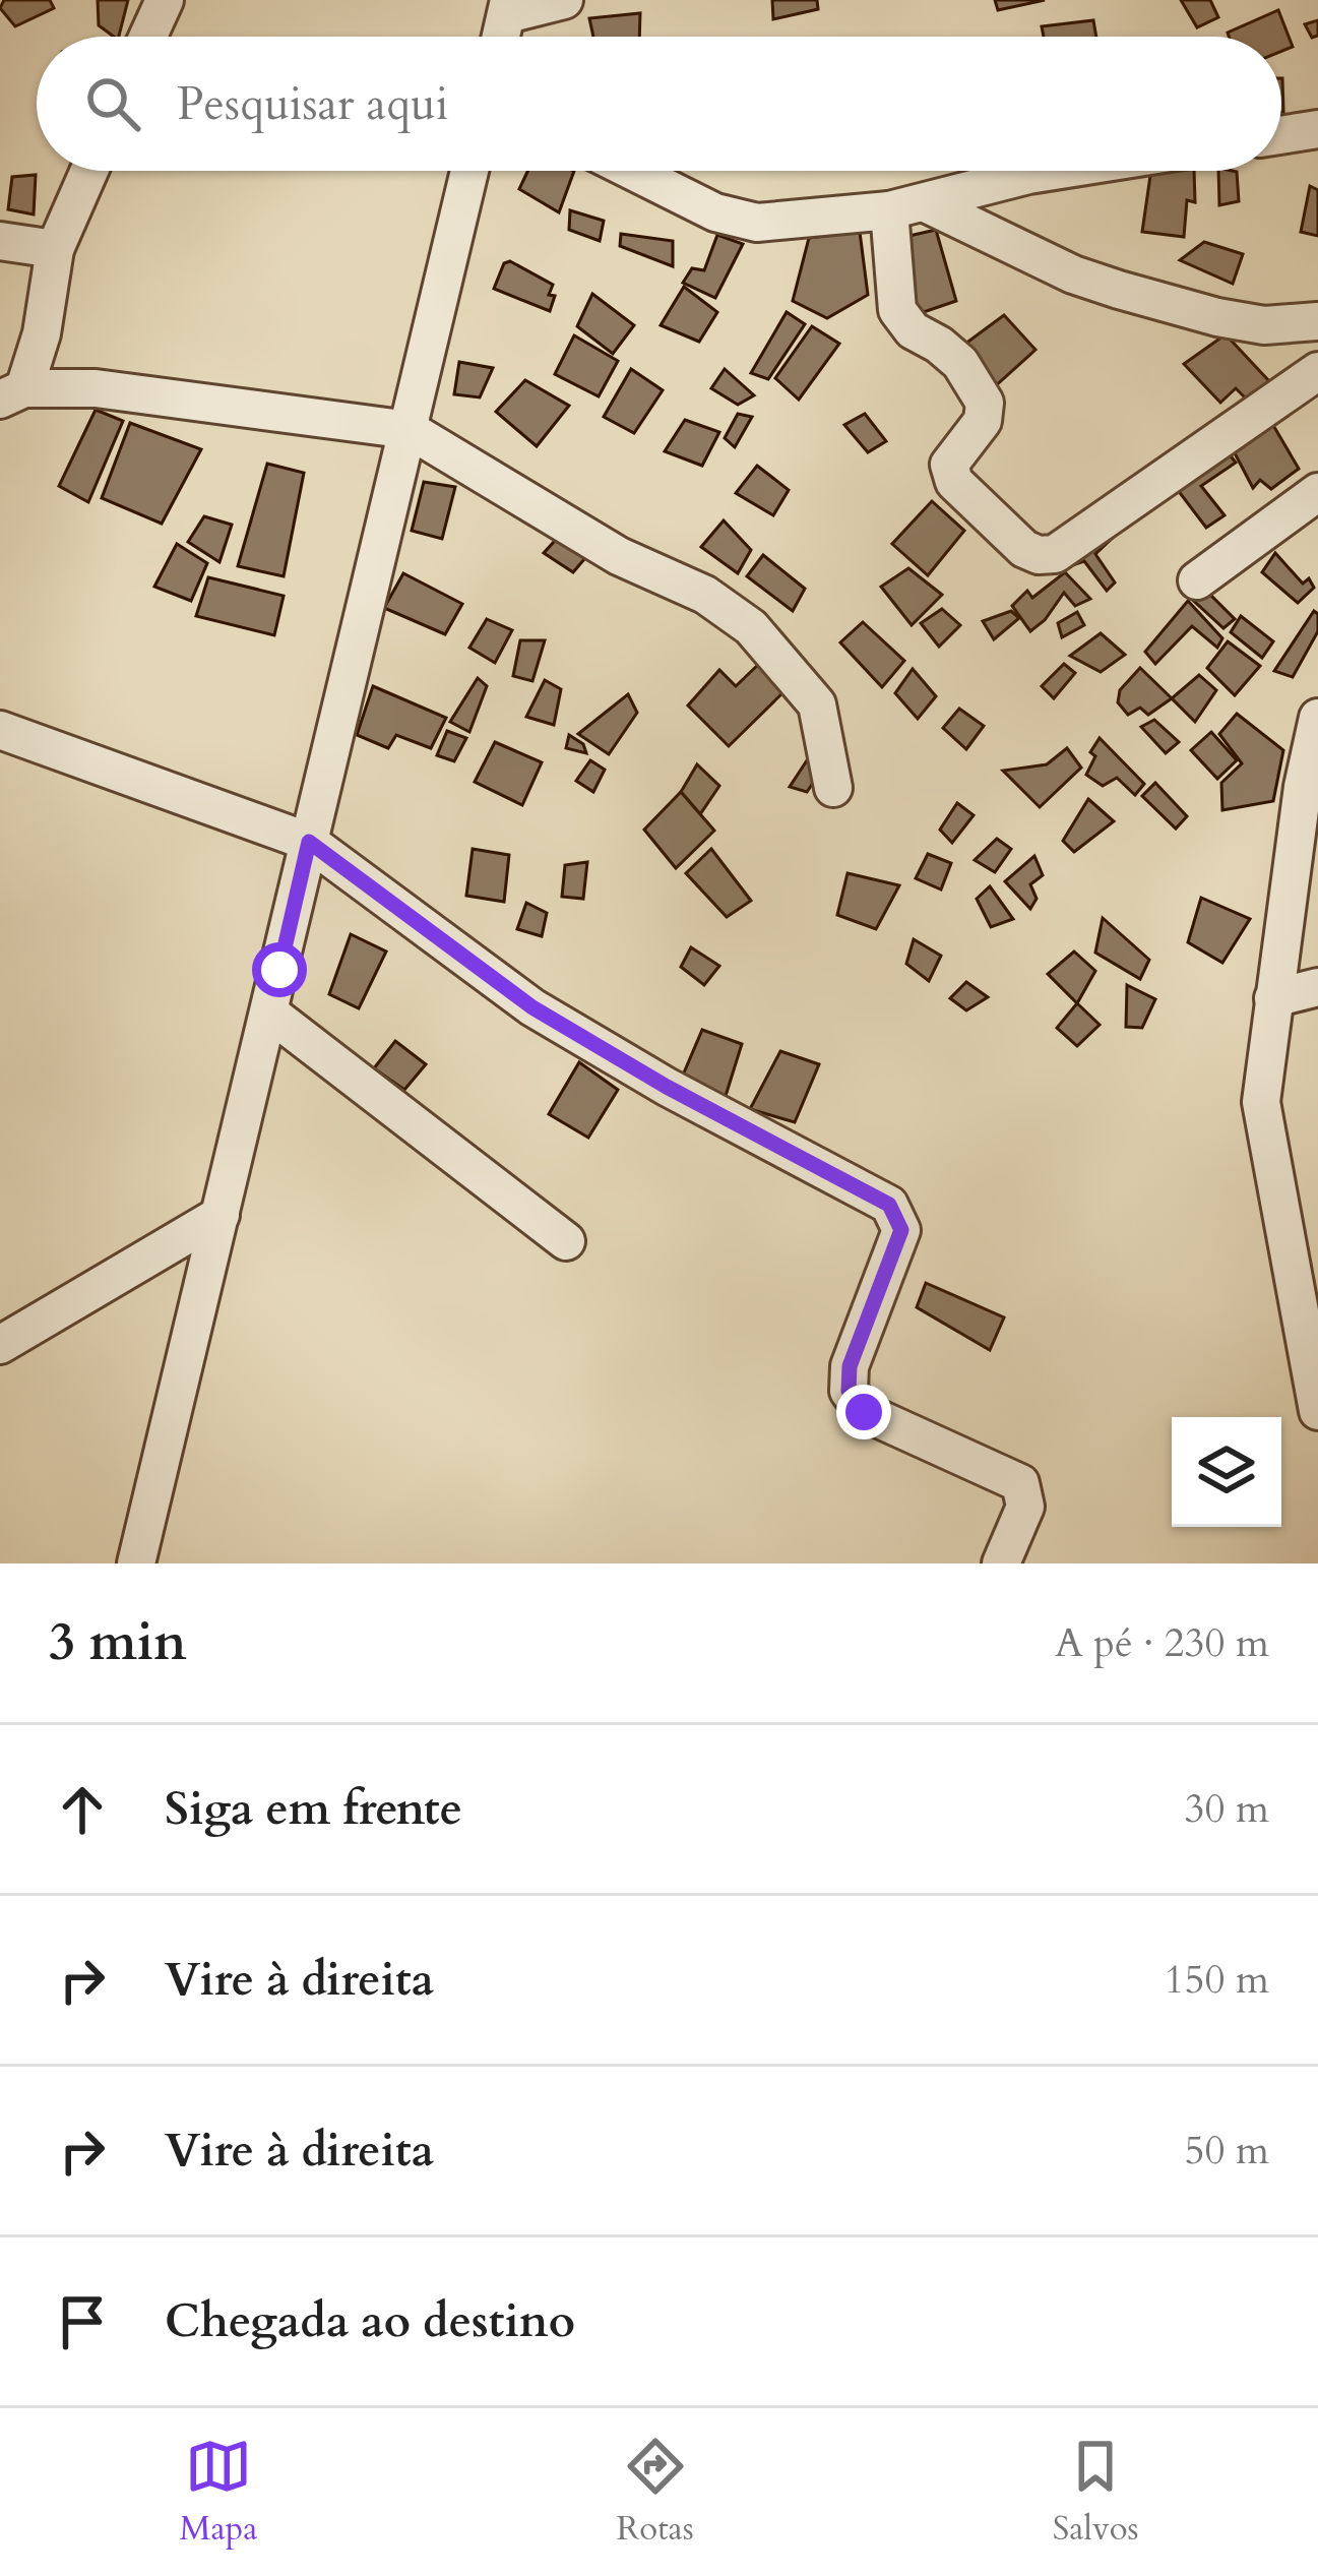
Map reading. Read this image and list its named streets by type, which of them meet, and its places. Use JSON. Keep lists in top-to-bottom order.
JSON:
{
  "page": {
    "search": "Pesquisar aqui",
    "heading": ["3 min", "A pé · 230 m"],
    "list": [
      ["Siga em frente", "30 m"],
      ["Vire à direita", "150 m"],
      ["Vire à direita", "50 m"],
      "Chegada ao destino"
    ],
    "nav": ["Mapa", "Rotas", "Salvos"]
  }
}
